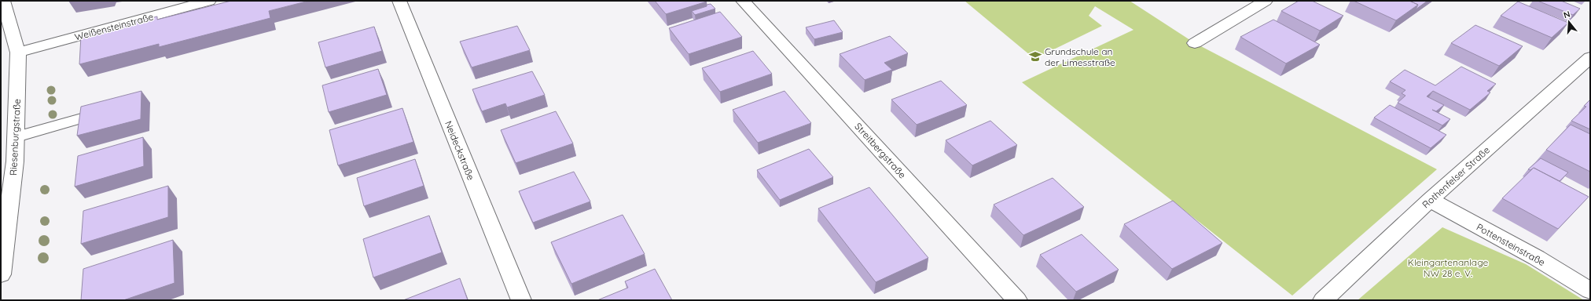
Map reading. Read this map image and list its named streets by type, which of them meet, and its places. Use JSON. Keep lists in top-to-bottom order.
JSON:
{
  "streets": {
    "street": [
      "Weißensteinstraße",
      "Riesenburgstraße",
      "Neideckstraße",
      "Streitbergstraße",
      "Rothenfelser Straße",
      "Pottensteinstraße"
    ]
  },
  "crossings": [
    ["Weißensteinstraße", "Riesenburgstraße"],
    ["Rothenfelser Straße", "Pottensteinstraße"]
  ],
  "parks": ["Kleingartenanlage NW 28 e. V."],
  "places": {
    "school or university": ["Grundschule an der Limesstraße"]
  },
  "north": "top"
}
